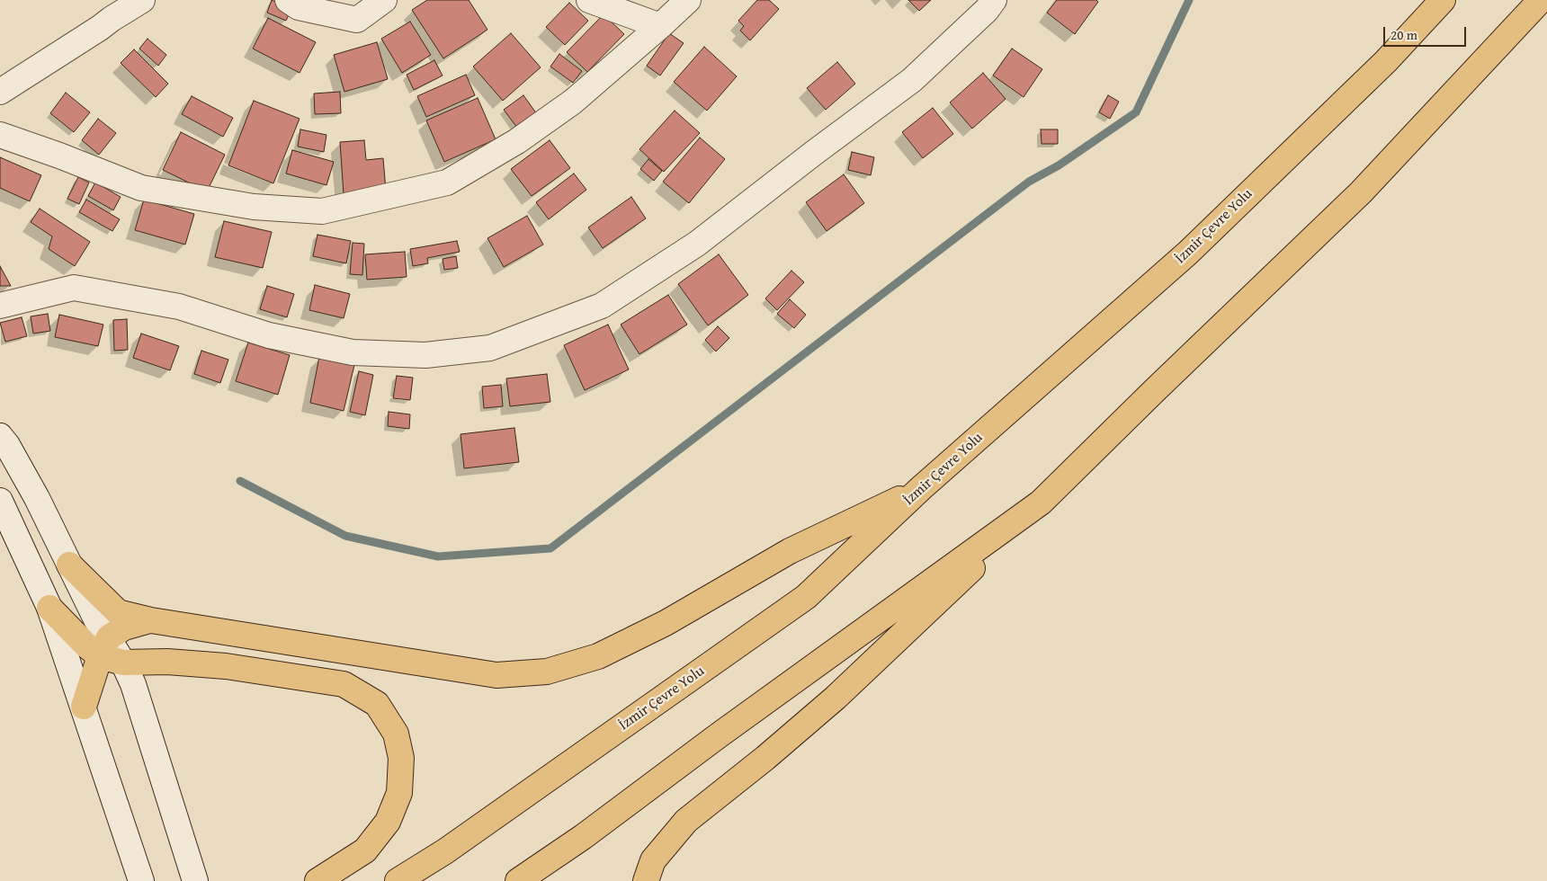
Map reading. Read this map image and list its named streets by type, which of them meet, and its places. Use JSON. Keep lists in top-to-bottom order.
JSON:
{
  "streets": {
    "highway": ["İzmir Çevre Yolu"]
  },
  "scale_bar": "20 m"
}
